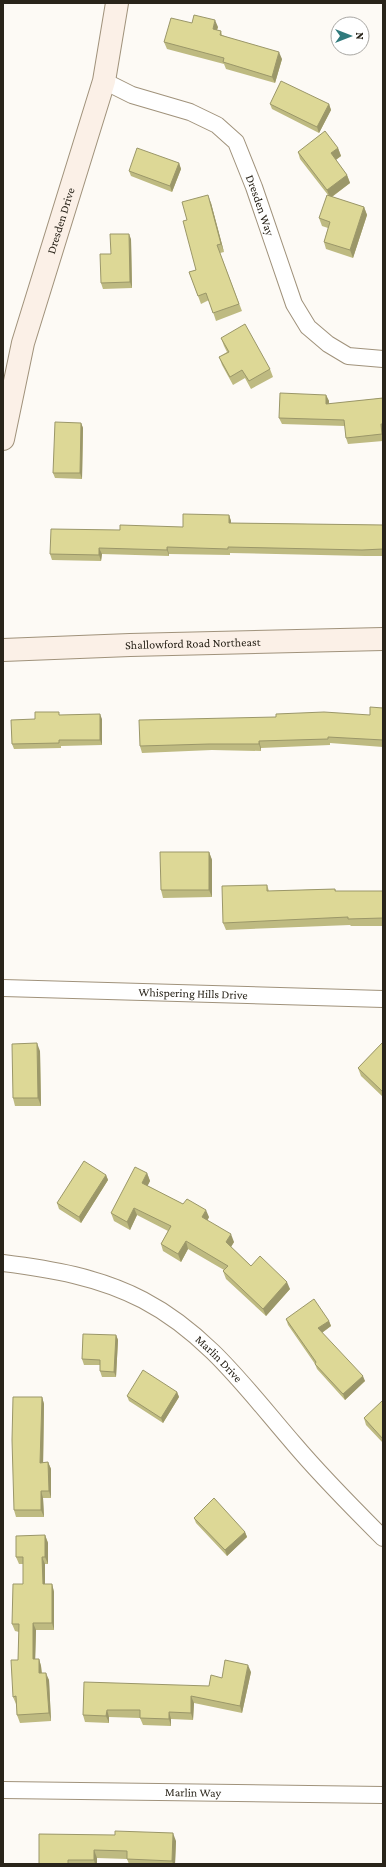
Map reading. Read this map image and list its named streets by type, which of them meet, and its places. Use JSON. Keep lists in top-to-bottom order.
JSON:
{
  "streets": {
    "street": [
      "Dresden Way",
      "Dresden Drive",
      "Shallowford Road Northeast",
      "Whispering Hills Drive",
      "Marlin Drive",
      "Marlin Way"
    ]
  },
  "crossings": [
    ["Dresden Way", "Dresden Drive"]
  ],
  "north": "right"
}
